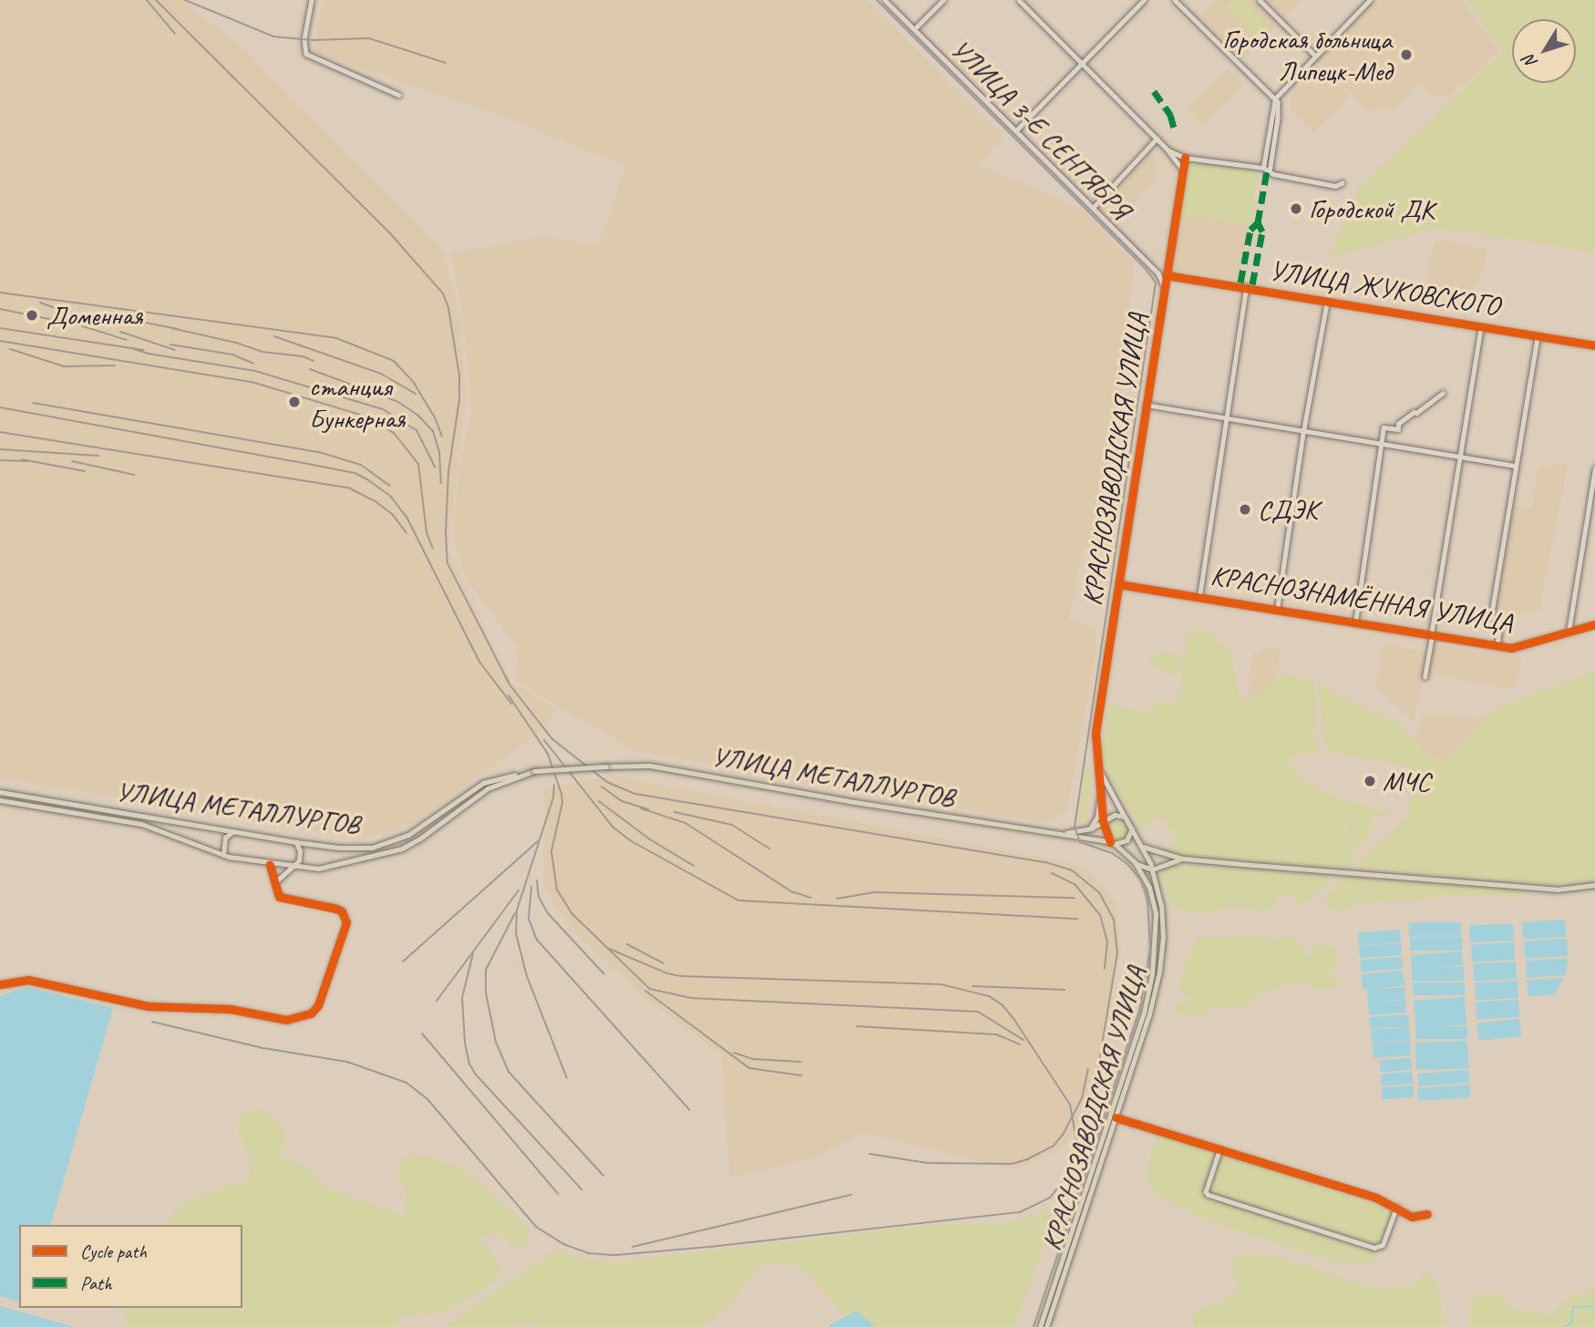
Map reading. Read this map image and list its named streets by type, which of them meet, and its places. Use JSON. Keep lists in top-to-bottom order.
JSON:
{
  "streets": {
    "main road": ["КРАСНОЗАВОДСКАЯ УЛИЦА", "УЛИЦА МЕТАЛЛУРГОВ"],
    "street": ["УЛИЦА 3-Е СЕНТЯБРЯ", "УЛИЦА ЖУКОВСКОГО", "КРАСНОЗНАМЁННАЯ УЛИЦА"]
  },
  "crossings": [
    ["УЛИЦА 3-Е СЕНТЯБРЯ", "КРАСНОЗАВОДСКАЯ УЛИЦА"],
    ["УЛИЦА ЖУКОВСКОГО", "КРАСНОЗАВОДСКАЯ УЛИЦА"],
    ["КРАСНОЗАВОДСКАЯ УЛИЦА", "КРАСНОЗНАМЁННАЯ УЛИЦА"],
    ["КРАСНОЗАВОДСКАЯ УЛИЦА", "УЛИЦА МЕТАЛЛУРГОВ"]
  ],
  "places": [
    "Городская больница Липецк-Мед",
    "Городской ДК",
    "Доменная",
    "станция Бункерная",
    "СДЭК",
    "МЧС"
  ],
  "legend": ["Cycle path", "Path"],
  "north": "bottom left"
}
